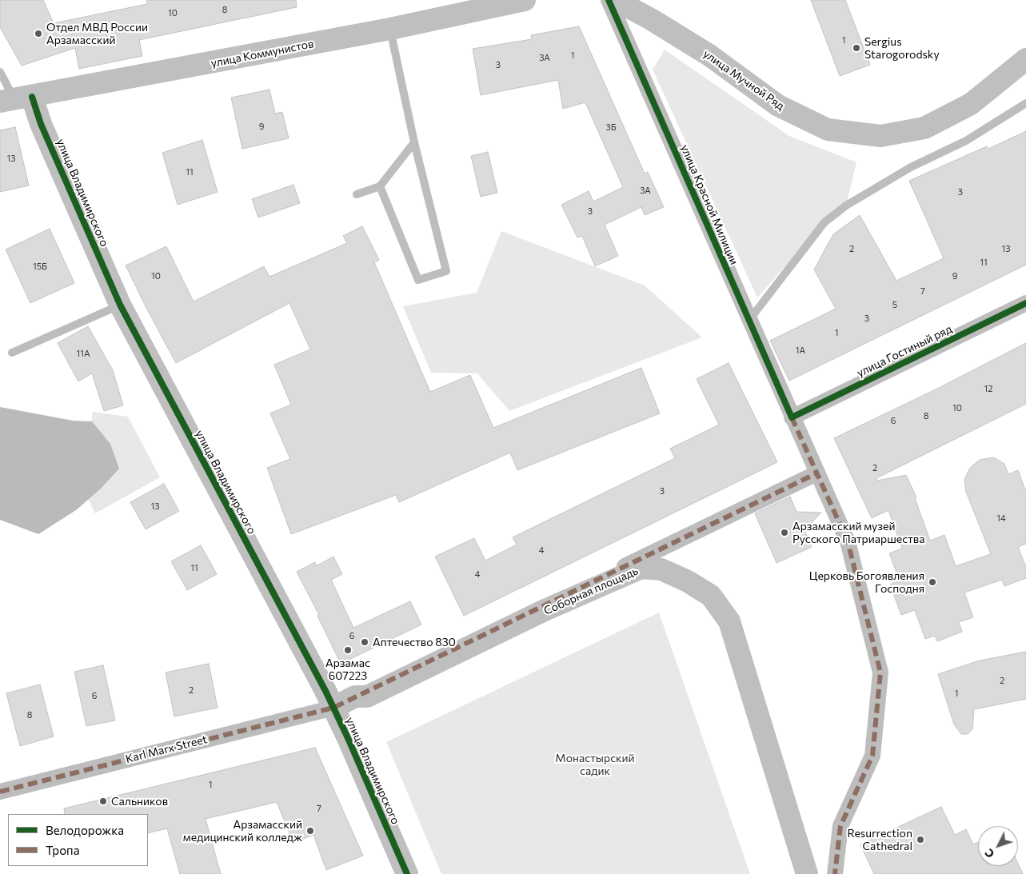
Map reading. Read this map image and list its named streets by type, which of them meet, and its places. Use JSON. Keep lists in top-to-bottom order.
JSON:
{
  "streets": {
    "street": [
      "улица Коммунистов",
      "улица Мучной Ряд",
      "улица Владимирского",
      "улица Красной Милиции",
      "улица Гостиный ряд",
      "Соборная площадь",
      "Karl Marx Street"
    ]
  },
  "crossings": [
    ["улица Коммунистов", "улица Владимирского"],
    ["улица Владимирского", "Соборная площадь"],
    ["улица Владимирского", "Karl Marx Street"],
    ["улица Красной Милиции", "улица Гостиный ряд"],
    ["Соборная площадь", "Karl Marx Street"]
  ],
  "parks": ["Монастырский садик"],
  "places": [
    "Отдел МВД России Арзамасский",
    "Sergius Starogorodsky",
    "Арзамасский музей Русского Патриаршества",
    "Церковь Богоявления Господня",
    "Аптечество 830",
    "Арзамас 607223",
    "Сальников",
    "Арзамасский медицинский колледж",
    "Resurrection Cathedral"
  ],
  "house_numbers": [
    "8",
    "10",
    "1",
    "1",
    "3А",
    "3",
    "9",
    "3Б",
    "13",
    "11",
    "3А",
    "3",
    "3",
    "2",
    "13",
    "11",
    "15Б",
    "10",
    "9",
    "7",
    "5",
    "3",
    "1",
    "1А",
    "11А",
    "12",
    "10",
    "8",
    "6",
    "2",
    "3",
    "13",
    "14",
    "4",
    "11",
    "4",
    "6",
    "2",
    "2",
    "1",
    "6",
    "8",
    "1",
    "7"
  ],
  "legend": ["Велодорожка", "Тропа"],
  "north": "bottom left"
}
